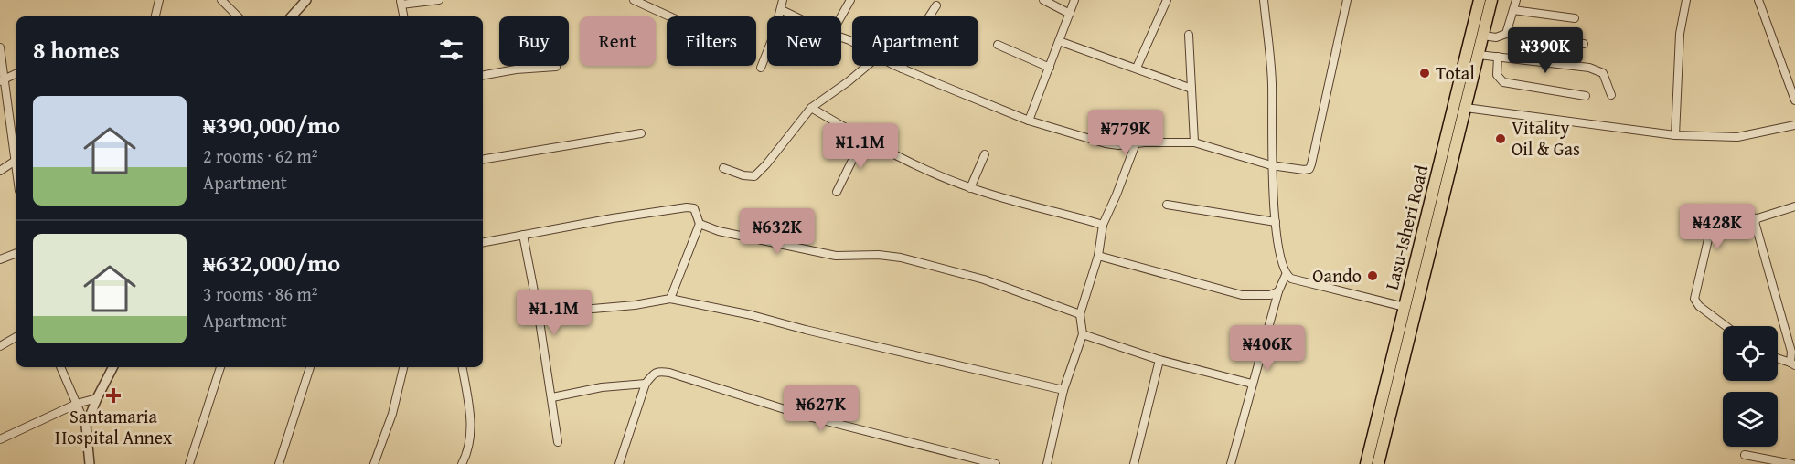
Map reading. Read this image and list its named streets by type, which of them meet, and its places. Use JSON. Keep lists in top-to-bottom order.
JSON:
{
  "streets": {
    "main road": ["Lasu-Isheri Road"]
  },
  "places": {
    "other": ["Total", "Vitality Oil & Gas", "Oando"],
    "health": ["Santamaria Hospital Annex"]
  },
  "page": {
    "chip": [
      "Buy",
      "Rent",
      "Filters",
      "New",
      "Apartment"
    ],
    "heading": "8 homes",
    "price": [
      "₦390K",
      "₦779K",
      "₦1.1M",
      "₦428K",
      "₦632K",
      "₦1.1M",
      "₦406K",
      "₦627K"
    ],
    "list": [
      {
        "name": "₦390,000/mo",
        "note": "2 rooms · 62 m² · Apartment"
      },
      {
        "name": "₦632,000/mo",
        "note": "3 rooms · 86 m² · Apartment"
      }
    ]
  }
}
